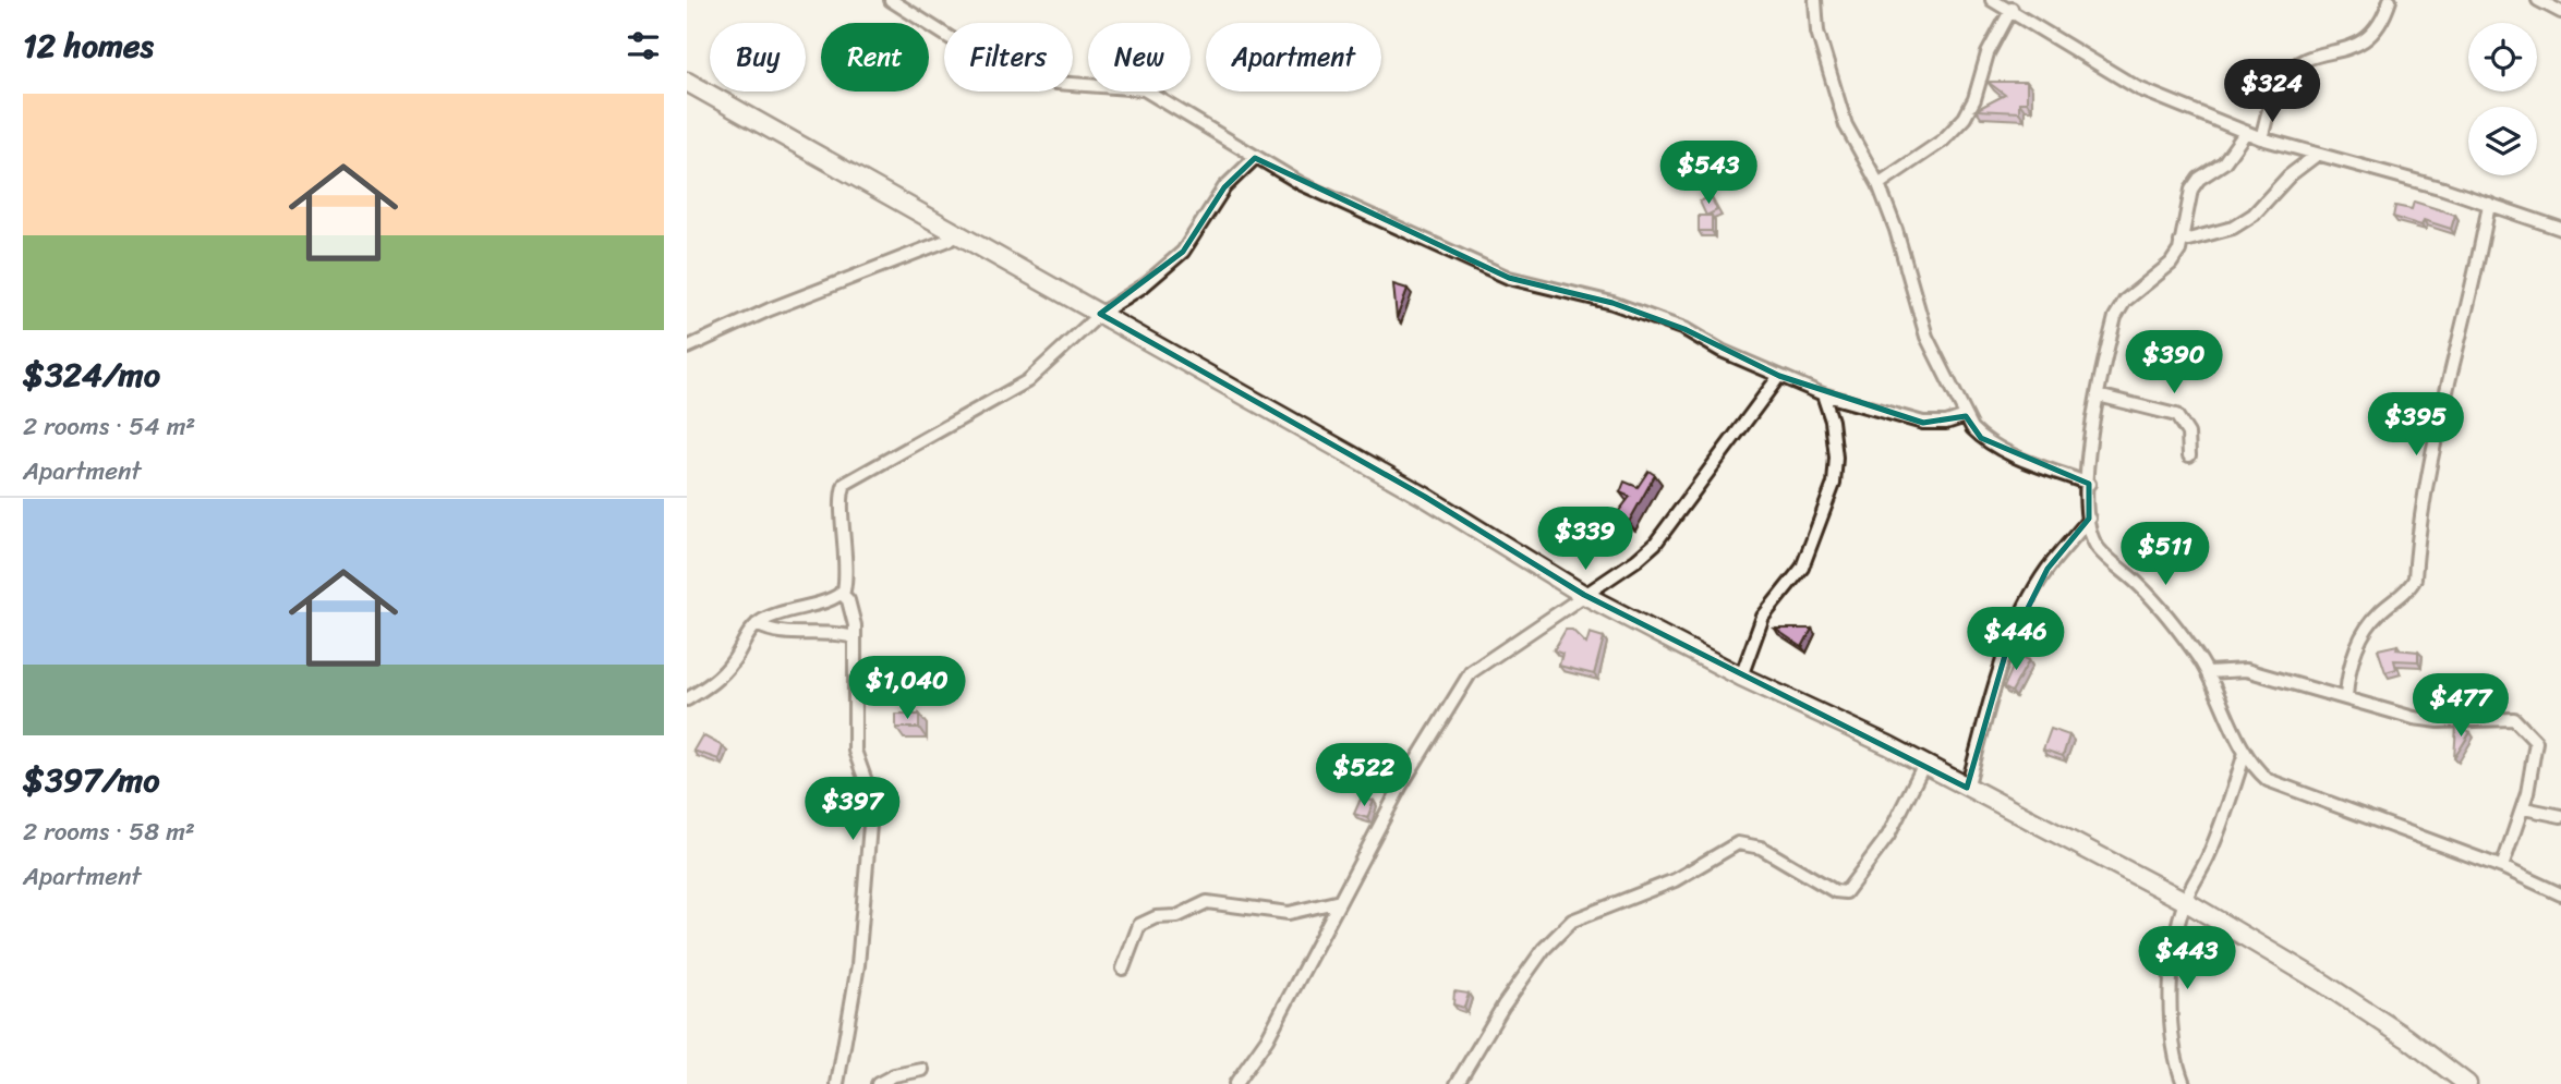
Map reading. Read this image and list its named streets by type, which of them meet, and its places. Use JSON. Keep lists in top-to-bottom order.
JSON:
{
  "page": {
    "heading": "12 homes",
    "chip": [
      "Buy",
      "Rent",
      "Filters",
      "New",
      "Apartment"
    ],
    "price": [
      "$324",
      "$543",
      "$390",
      "$395",
      "$339",
      "$511",
      "$446",
      "$1,040",
      "$477",
      "$522",
      "$397",
      "$443"
    ],
    "list": [
      {
        "name": "$324/mo",
        "note": "2 rooms · 54 m² · Apartment"
      },
      {
        "name": "$397/mo",
        "note": "2 rooms · 58 m² · Apartment"
      }
    ]
  }
}
